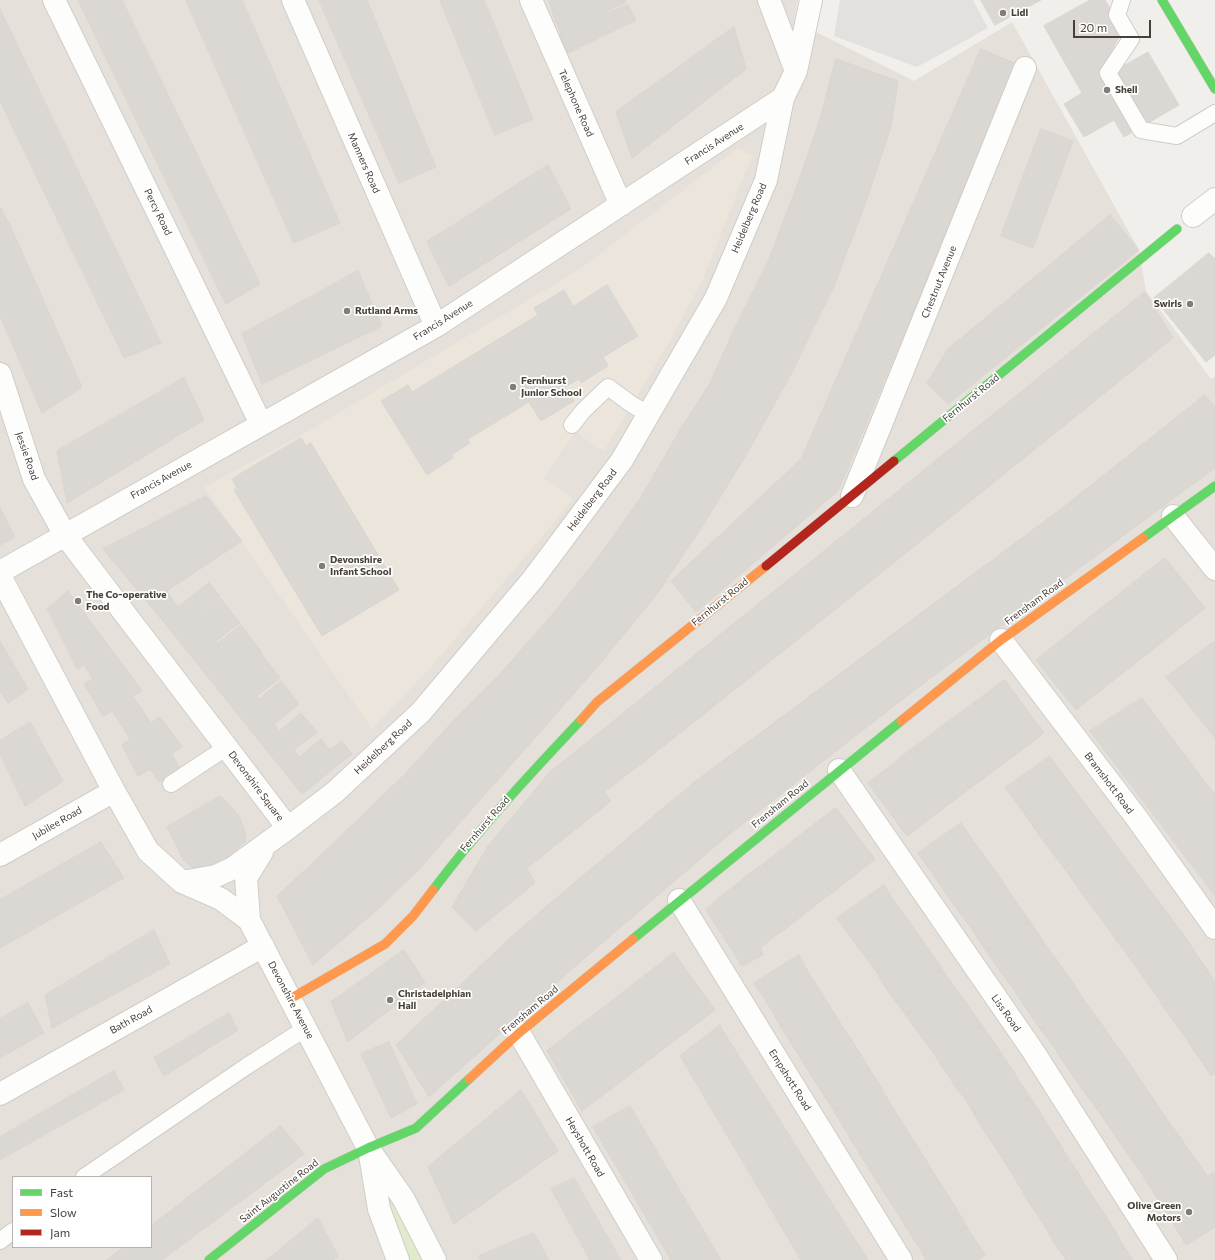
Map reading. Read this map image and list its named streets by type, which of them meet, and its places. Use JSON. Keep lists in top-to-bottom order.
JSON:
{
  "streets": {
    "street": [
      "Telephone Road",
      "Francis Avenue",
      "Manners Road",
      "Percy Road",
      "Heidelberg Road",
      "Chestnut Avenue",
      "Fernhurst Road",
      "Jessie Road",
      "Frensham Road",
      "Bramshott Road",
      "Devonshire Square",
      "Jubilee Road",
      "Devonshire Avenue",
      "Liss Road",
      "Bath Road",
      "Empshott Road",
      "Heyshott Road",
      "Saint Augustine Road"
    ]
  },
  "crossings": [
    ["Telephone Road", "Francis Avenue"],
    ["Francis Avenue", "Manners Road"],
    ["Francis Avenue", "Percy Road"],
    ["Francis Avenue", "Heidelberg Road"],
    ["Francis Avenue", "Jessie Road"],
    ["Francis Avenue", "Devonshire Square"],
    ["Heidelberg Road", "Devonshire Square"],
    ["Chestnut Avenue", "Fernhurst Road"],
    ["Fernhurst Road", "Devonshire Avenue"],
    ["Jessie Road", "Devonshire Square"],
    ["Frensham Road", "Bramshott Road"],
    ["Frensham Road", "Devonshire Avenue"],
    ["Frensham Road", "Liss Road"],
    ["Frensham Road", "Empshott Road"],
    ["Frensham Road", "Heyshott Road"],
    ["Frensham Road", "Saint Augustine Road"],
    ["Devonshire Square", "Devonshire Avenue"],
    ["Devonshire Avenue", "Bath Road"],
    ["Devonshire Avenue", "Saint Augustine Road"]
  ],
  "places": [
    "Lidl",
    "Shell",
    "Swirls",
    "Rutland Arms",
    "Fernhurst Junior School",
    "Devonshire Infant School",
    "The Co-operative Food",
    "Christadelphian Hall",
    "Olive Green Motors"
  ],
  "legend": ["Fast", "Slow", "Jam"],
  "scale_bar": "20 m"
}
